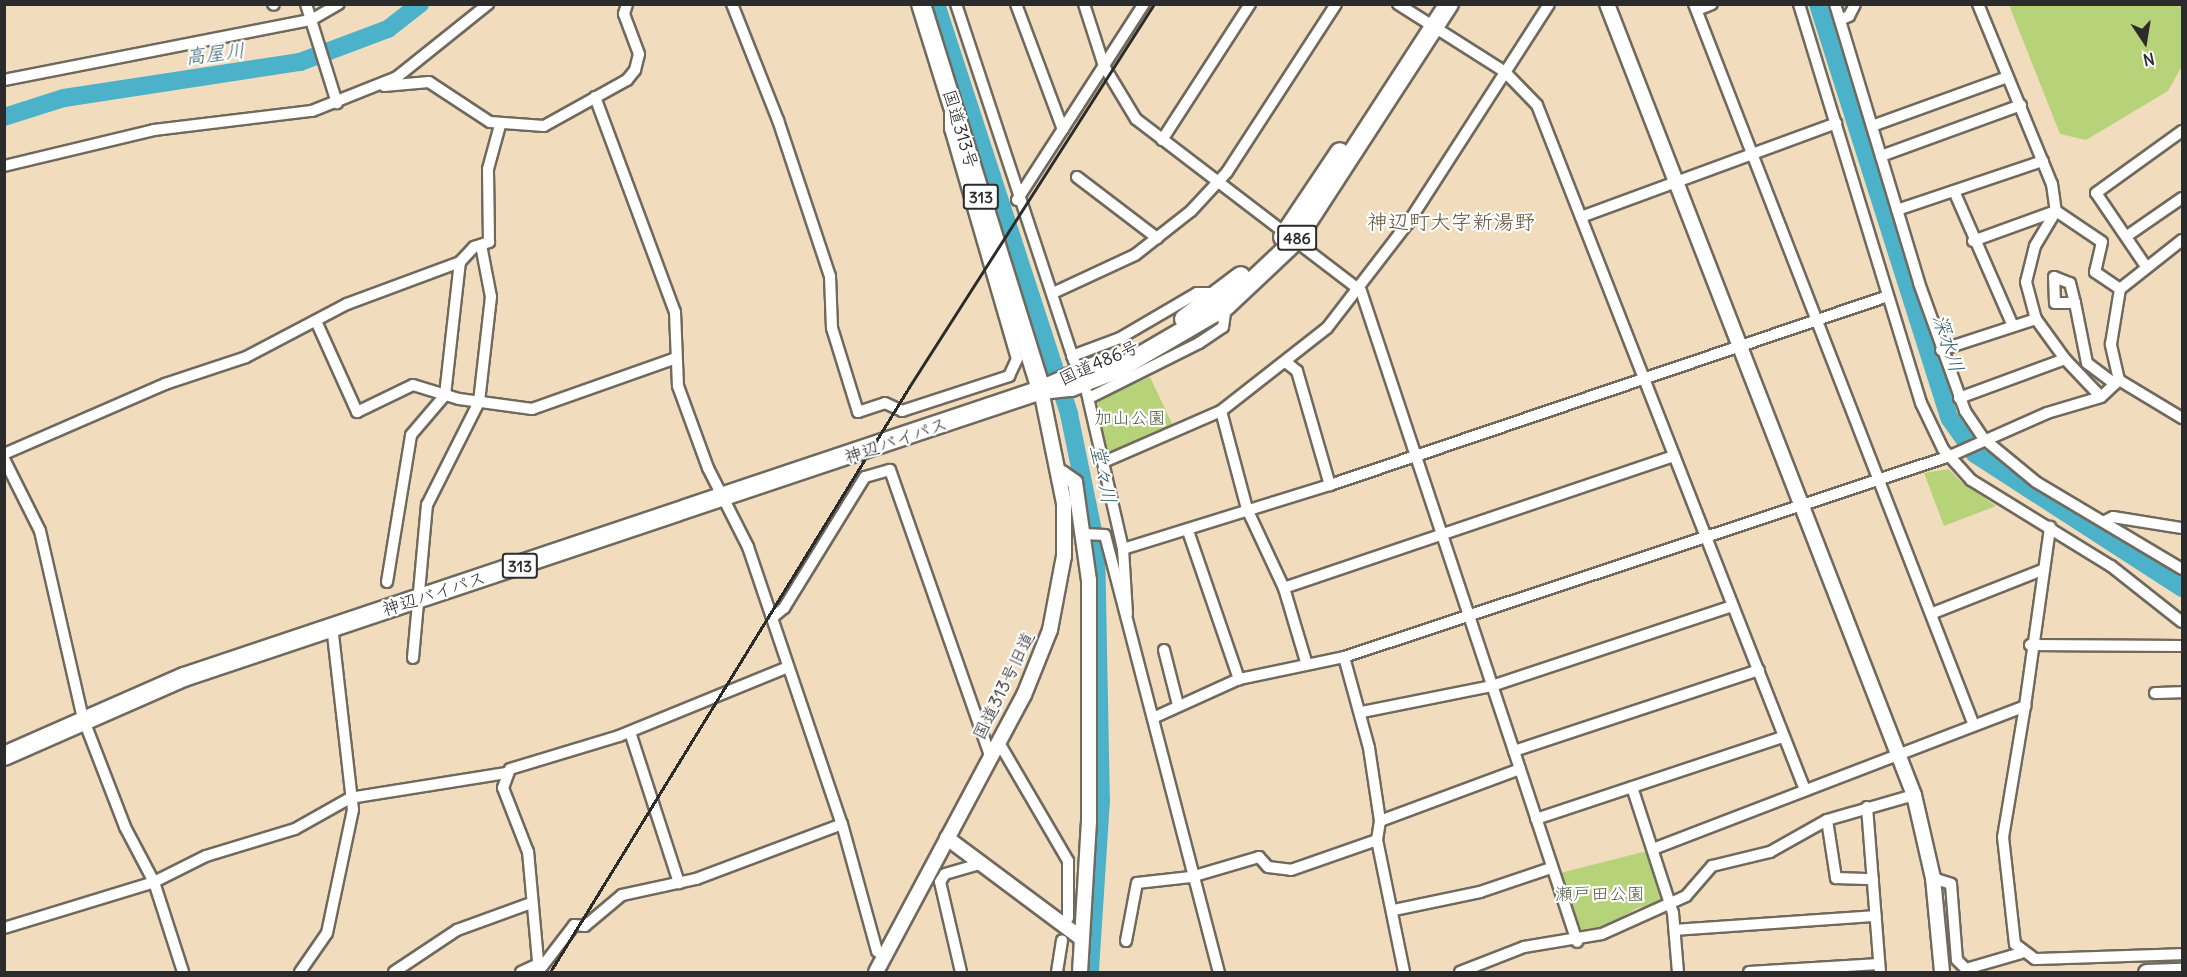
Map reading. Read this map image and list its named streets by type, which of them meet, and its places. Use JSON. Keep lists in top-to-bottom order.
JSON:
{
  "streets": {
    "highway": [
      "国道313号",
      "313",
      "486",
      "国道486号",
      "神辺バイパス"
    ],
    "street": ["国道313号旧道"]
  },
  "crossings": [
    ["国道313号", "国道486号"],
    ["国道313号", "神辺バイパス"],
    ["国道313号", "国道313号旧道"],
    ["国道486号", "神辺バイパス"],
    ["国道486号", "国道313号旧道"],
    ["神辺バイパス", "国道313号旧道"]
  ],
  "districts": ["神辺町大字新湯野"],
  "water": ["高屋川", "深水川", "堂々川"],
  "parks": ["加山公園", "瀬戸田公園"],
  "north": "bottom"
}
